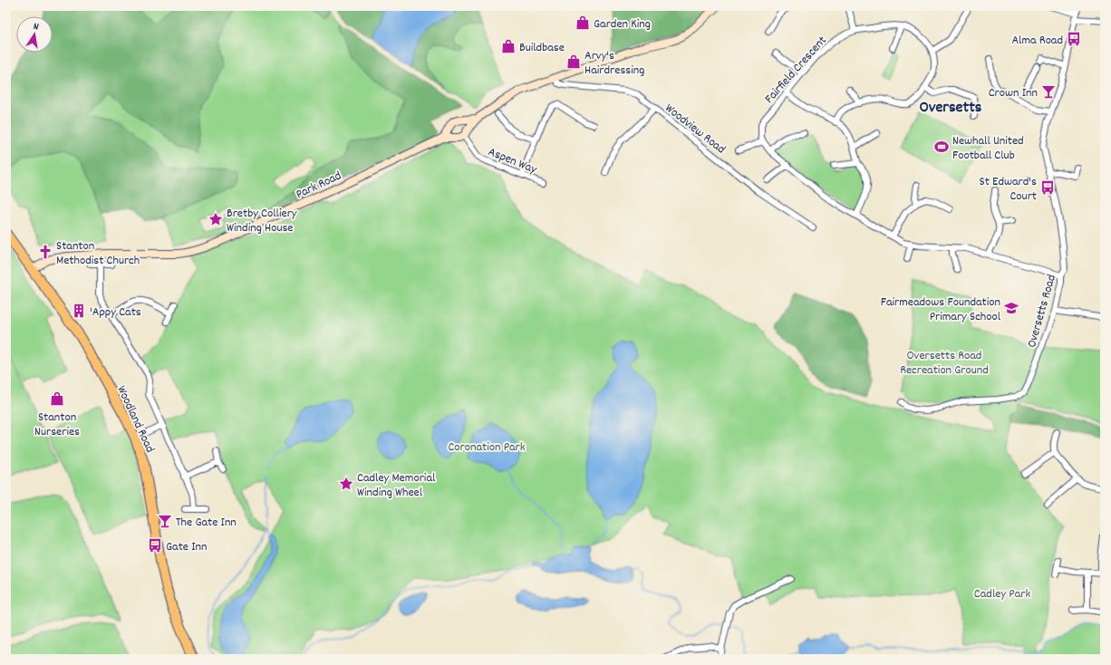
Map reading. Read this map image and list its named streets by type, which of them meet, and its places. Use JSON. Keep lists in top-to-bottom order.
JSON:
{
  "streets": {
    "highway": ["Woodland Road"],
    "main road": ["Park Road"],
    "street": [
      "Fairfield Crescent",
      "Woodview Road",
      "Aspen Way",
      "Oversetts Road"
    ]
  },
  "crossings": [
    ["Aspen Way", "Park Road"],
    ["Park Road", "Woodland Road"]
  ],
  "districts": ["Oversetts"],
  "parks": ["Oversetts Road Recreation Ground", "Coronation Park", "Cadley Park"],
  "places": {
    "shop": [
      "Garden King",
      "Buildbase",
      "Arvy's Hairdressing",
      "Stanton Nurseries"
    ],
    "bus stop": ["Alma Road", "St Edward's Court", "Gate Inn"],
    "bar": ["Crown Inn", "The Gate Inn"],
    "sports": ["Newhall United Football Club"],
    "place": ["Bretby Colliery Winding House", "Cadley Memorial Winding Wheel"],
    "church": ["Stanton Methodist Church"],
    "school or university": ["Fairmeadows Foundation Primary School"],
    "building": ["'Appy Cats"]
  },
  "north": "top"
}
